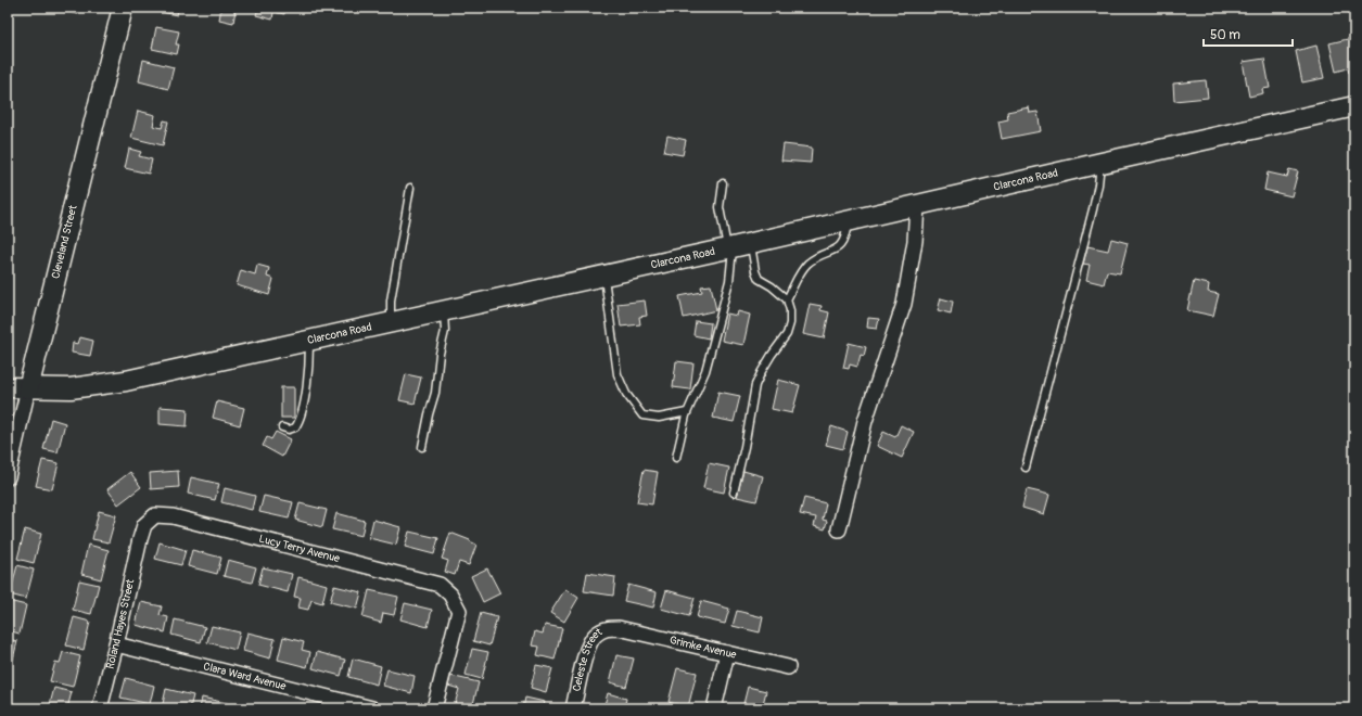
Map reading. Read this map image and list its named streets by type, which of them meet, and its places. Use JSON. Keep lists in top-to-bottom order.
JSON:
{
  "streets": {
    "main road": ["Clarcona Road", "Cleveland Street"],
    "street": [
      "Lucy Terry Avenue",
      "Roland Hayes Street",
      "Grimke Avenue",
      "Celeste Street",
      "Clara Ward Avenue"
    ]
  },
  "crossings": [
    ["Clarcona Road", "Cleveland Street"],
    ["Lucy Terry Avenue", "Roland Hayes Street"],
    ["Roland Hayes Street", "Clara Ward Avenue"],
    ["Grimke Avenue", "Celeste Street"]
  ],
  "scale_bar": "50 m"
}
